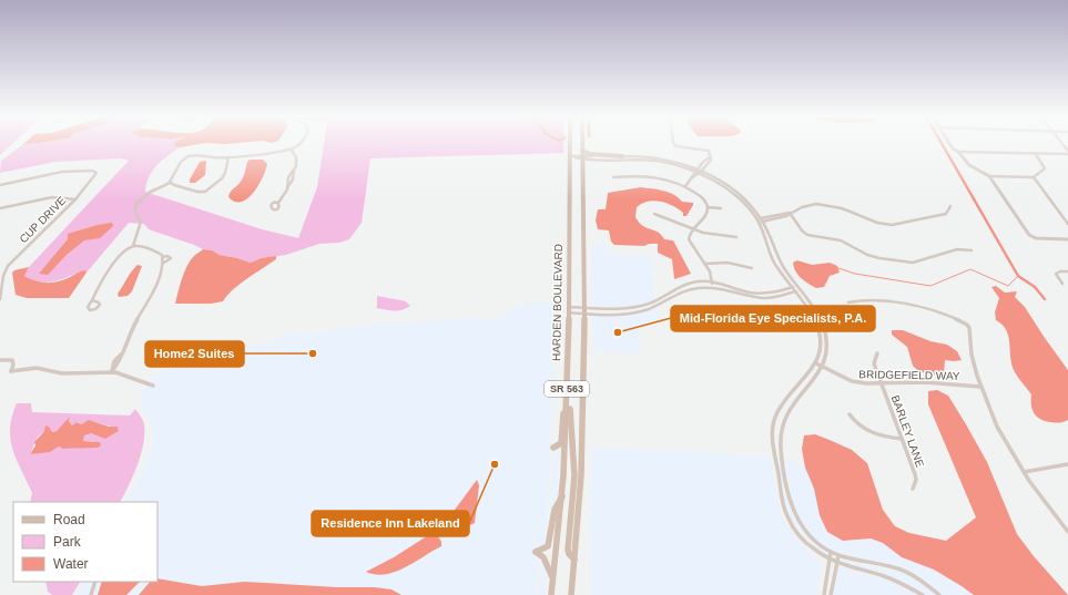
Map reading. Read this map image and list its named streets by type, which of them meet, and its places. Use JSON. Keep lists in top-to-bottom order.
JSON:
{
  "streets": {
    "main road": ["HARDEN BOULEVARD", "SR 563"],
    "street": ["CUP DRIVE", "BRIDGEFIELD WAY", "BARLEY LANE"]
  },
  "crossings": [
    ["BRIDGEFIELD WAY", "BARLEY LANE"]
  ],
  "places": ["Mid-Florida Eye Specialists, P.A.", "Home2 Suites", "Residence Inn Lakeland"],
  "legend": ["Road", "Park", "Water"]
}
